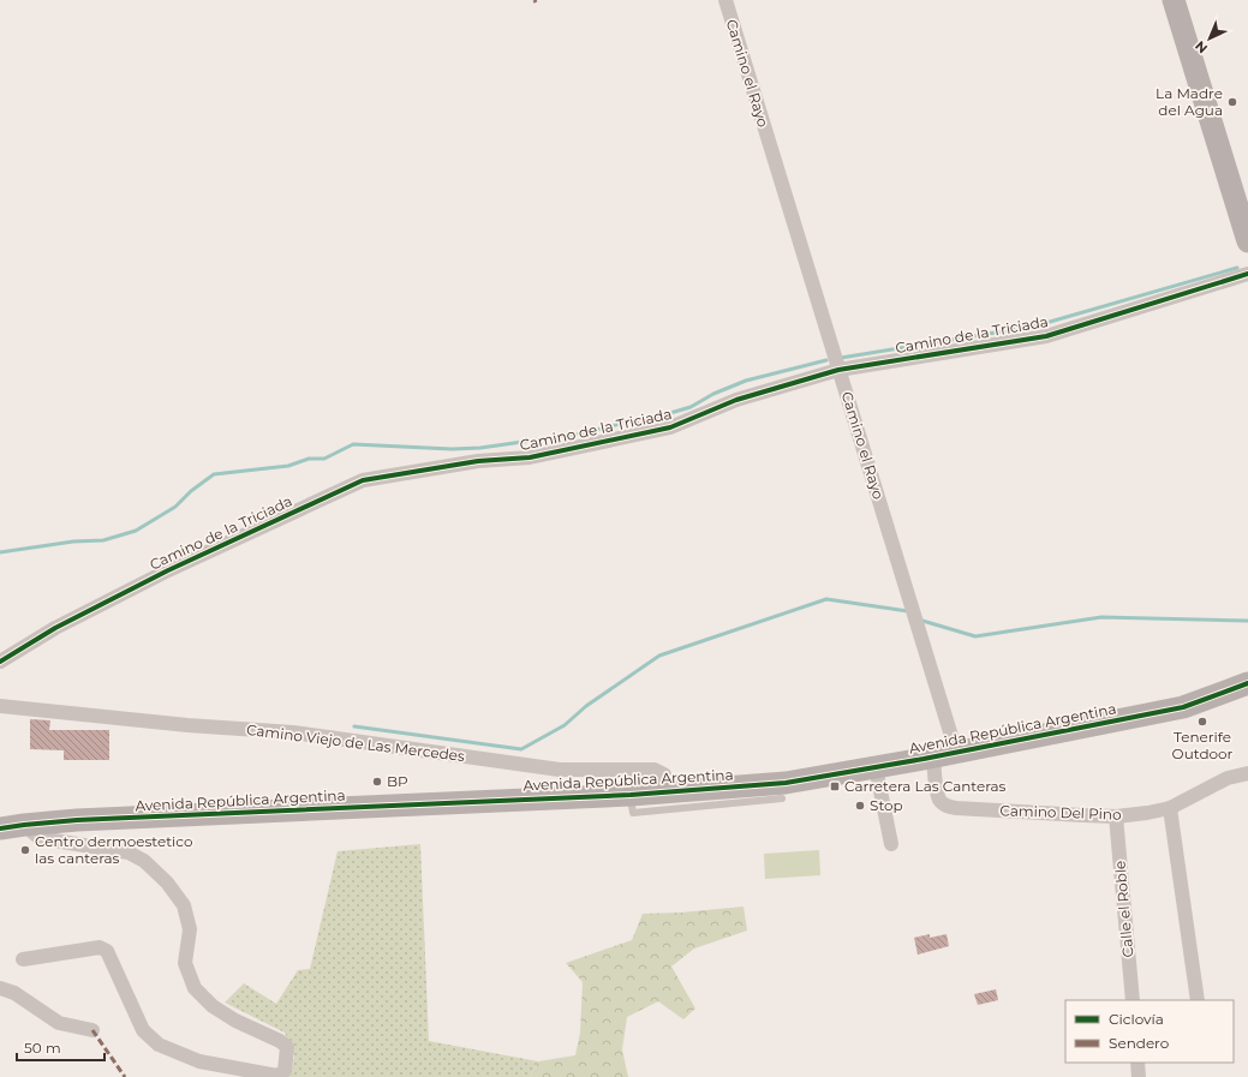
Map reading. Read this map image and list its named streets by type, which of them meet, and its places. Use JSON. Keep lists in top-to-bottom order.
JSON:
{
  "streets": {
    "main road": ["Avenida República Argentina"],
    "street": [
      "Camino el Rayo",
      "Camino de la Triciada",
      "Camino Viejo de Las Mercedes",
      "Camino Del Pino",
      "Calle el Roble"
    ]
  },
  "crossings": [
    ["Camino el Rayo", "Camino de la Triciada"],
    ["Camino el Rayo", "Avenida República Argentina"],
    ["Avenida República Argentina", "Camino Viejo de Las Mercedes"],
    ["Avenida República Argentina", "Camino Del Pino"],
    ["Camino Del Pino", "Calle el Roble"]
  ],
  "places": {
    "other": [
      "La Madre del Agua",
      "Tenerife Outdoor",
      "BP",
      "Stop",
      "Centro dermoestetico las canteras"
    ],
    "transit": ["Carretera Las Canteras"]
  },
  "legend": ["Ciclovía", "Sendero"],
  "scale_bar": "50 m",
  "north": "bottom left"
}
